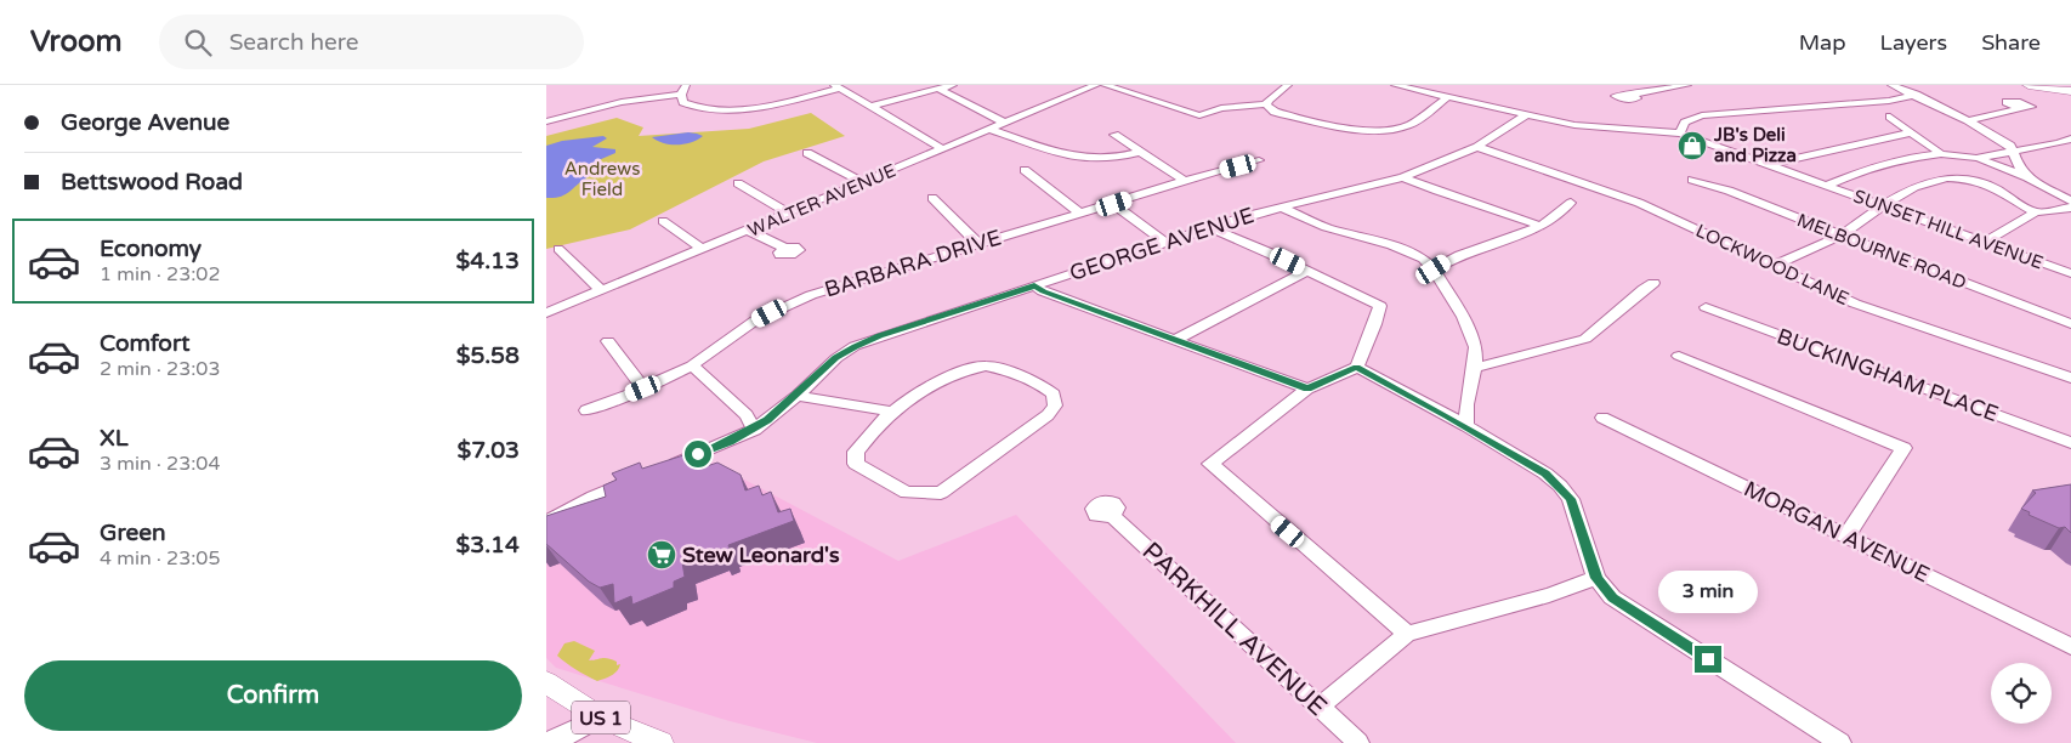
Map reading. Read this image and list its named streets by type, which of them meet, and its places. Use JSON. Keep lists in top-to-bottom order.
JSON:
{
  "streets": {
    "main road": ["US 1"],
    "street": [
      "WALTER AVENUE",
      "SUNSET HILL AVENUE",
      "GEORGE AVENUE",
      "MELBOURNE ROAD",
      "BARBARA DRIVE",
      "LOCKWOOD LANE",
      "BUCKINGHAM PLACE",
      "MORGAN AVENUE",
      "PARKHILL AVENUE"
    ]
  },
  "crossings": [
    ["SUNSET HILL AVENUE", "GEORGE AVENUE"],
    ["GEORGE AVENUE", "LOCKWOOD LANE"]
  ],
  "parks": ["Andrews Field"],
  "places": {
    "shop": ["JB's Deli and Pizza"],
    "supermarket": ["Stew Leonard's"]
  },
  "page": {
    "header": "Vroom",
    "search": "Search here",
    "nav": ["Map", "Layers", "Share"],
    "banner": ["George Avenue", "Bettswood Road"],
    "list": [
      {
        "name": "Economy",
        "note": "1 min · 23:02",
        "value": "$4.13"
      },
      {
        "name": "Comfort",
        "note": "2 min · 23:03",
        "value": "$5.58"
      },
      {
        "name": "XL",
        "note": "3 min · 23:04",
        "value": "$7.03"
      },
      {
        "name": "Green",
        "note": "4 min · 23:05",
        "value": "$3.14"
      }
    ],
    "bubble": "3 min",
    "buttons": "Confirm"
  }
}
